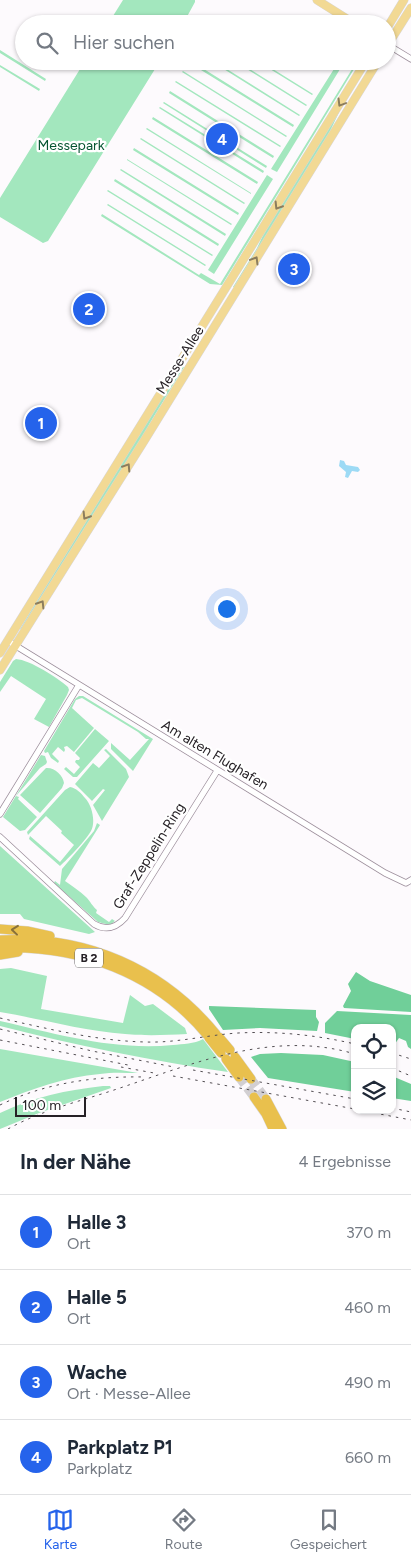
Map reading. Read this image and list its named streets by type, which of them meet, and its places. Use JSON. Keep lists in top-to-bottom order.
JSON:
{
  "streets": {
    "highway": ["B 2"],
    "main road": ["Messe-Allee"],
    "street": ["Am alten Flughafen", "Graf-Zeppelin-Ring"]
  },
  "crossings": [
    ["Messe-Allee", "Am alten Flughafen"],
    ["Am alten Flughafen", "Graf-Zeppelin-Ring"]
  ],
  "parks": ["Messepark"],
  "scale_bar": "100 m",
  "page": {
    "search": "Hier suchen",
    "pins": [
      "4",
      "3",
      "2",
      "1"
    ],
    "scale": "100 m",
    "heading": ["In der Nähe", "4 Ergebnisse"],
    "list": [
      {
        "mark": "1",
        "name": "Halle 3",
        "note": "Ort",
        "value": "370 m"
      },
      {
        "mark": "2",
        "name": "Halle 5",
        "note": "Ort",
        "value": "460 m"
      },
      {
        "mark": "3",
        "name": "Wache",
        "note": "Ort · Messe-Allee",
        "value": "490 m"
      },
      {
        "mark": "4",
        "name": "Parkplatz P1",
        "note": "Parkplatz",
        "value": "660 m"
      }
    ],
    "nav": ["Karte", "Route", "Gespeichert"]
  }
}
